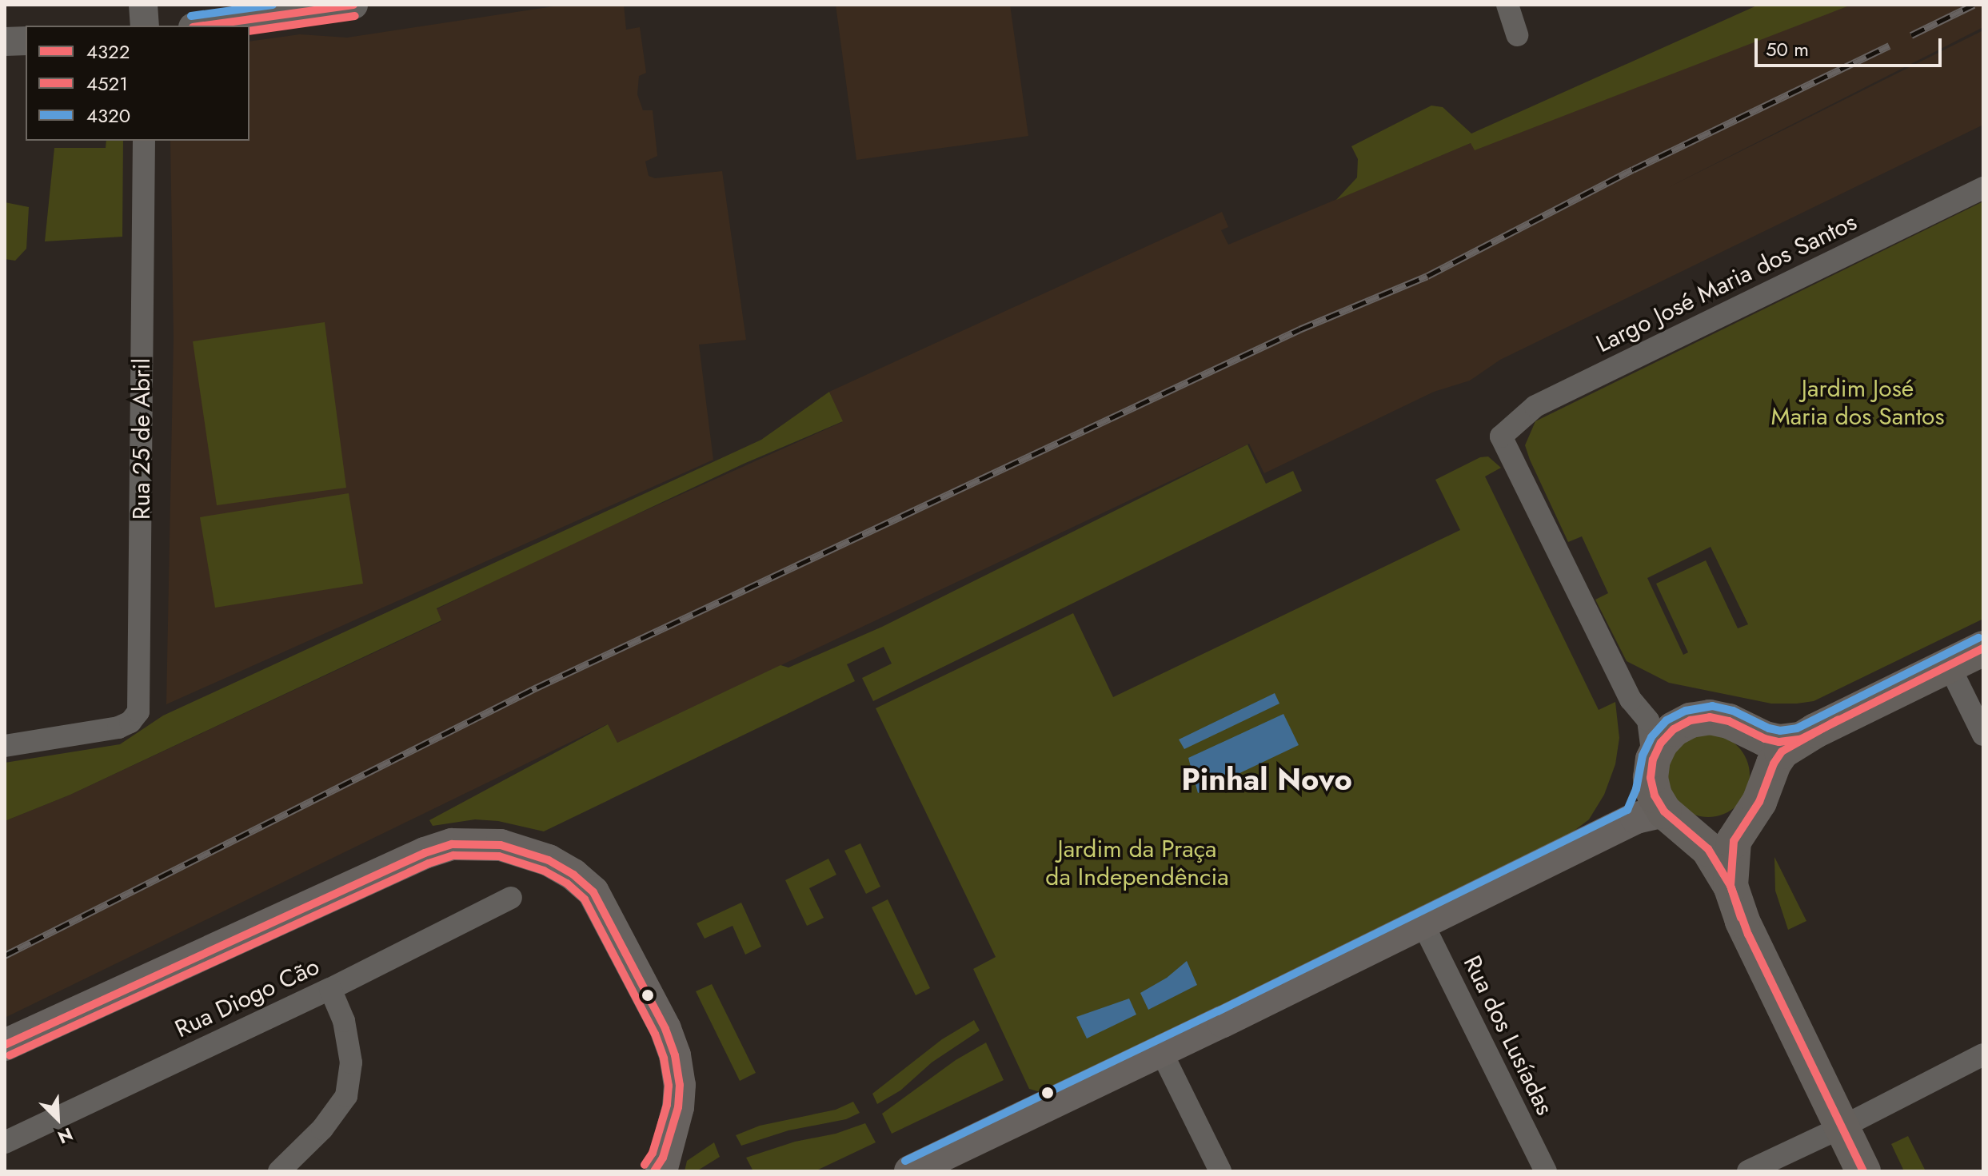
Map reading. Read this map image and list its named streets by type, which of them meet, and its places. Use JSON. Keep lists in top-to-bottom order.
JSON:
{
  "streets": {
    "street": [
      "Largo José Maria dos Santos",
      "Rua 25 de Abril",
      "Rua Diogo Cão",
      "Rua dos Lusíadas"
    ]
  },
  "districts": ["Pinhal Novo"],
  "parks": ["Jardim José Maria dos Santos", "Jardim da Praça da Independência"],
  "lines": ["transit line 4322", "transit line 4320", "transit line 4521"],
  "legend": ["4322", "4521", "4320"],
  "scale_bar": "50 m",
  "north": "bottom right"
}
